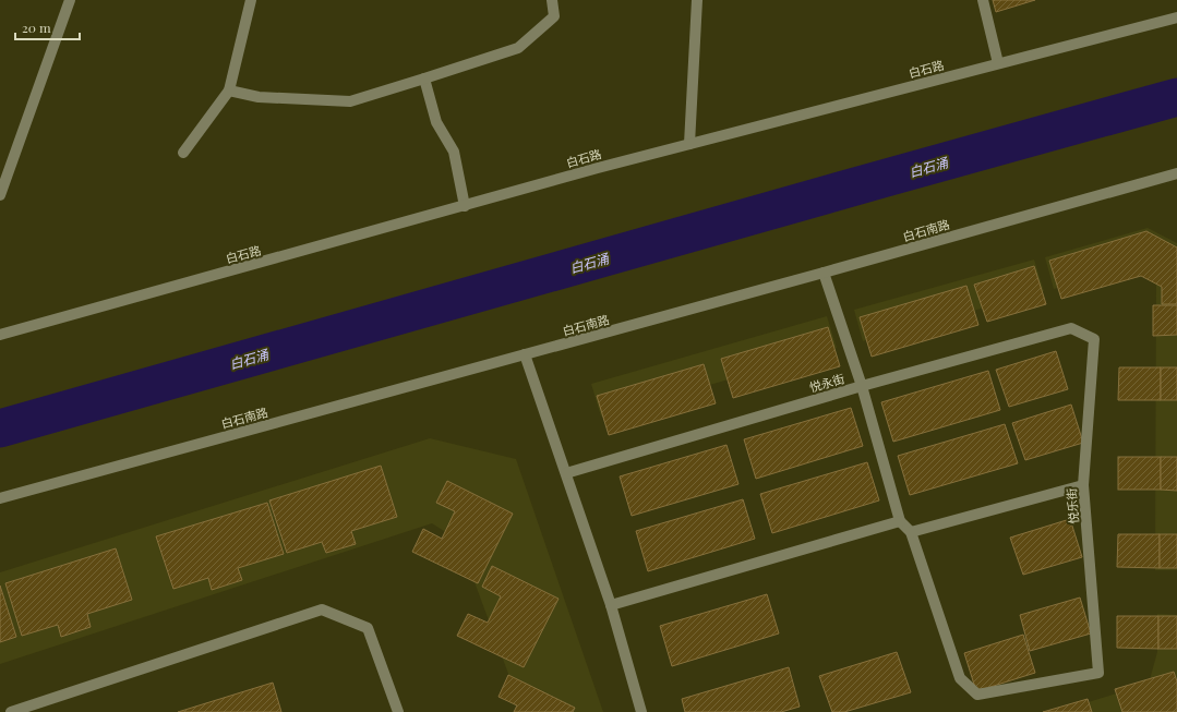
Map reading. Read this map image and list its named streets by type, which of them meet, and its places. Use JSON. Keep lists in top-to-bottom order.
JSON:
{
  "streets": {
    "street": [
      "白石路",
      "白石南路",
      "悦永街",
      "悦乐街"
    ]
  },
  "crossings": [
    ["悦永街", "悦乐街"]
  ],
  "water": ["白石涌"],
  "scale_bar": "20 m"
}
